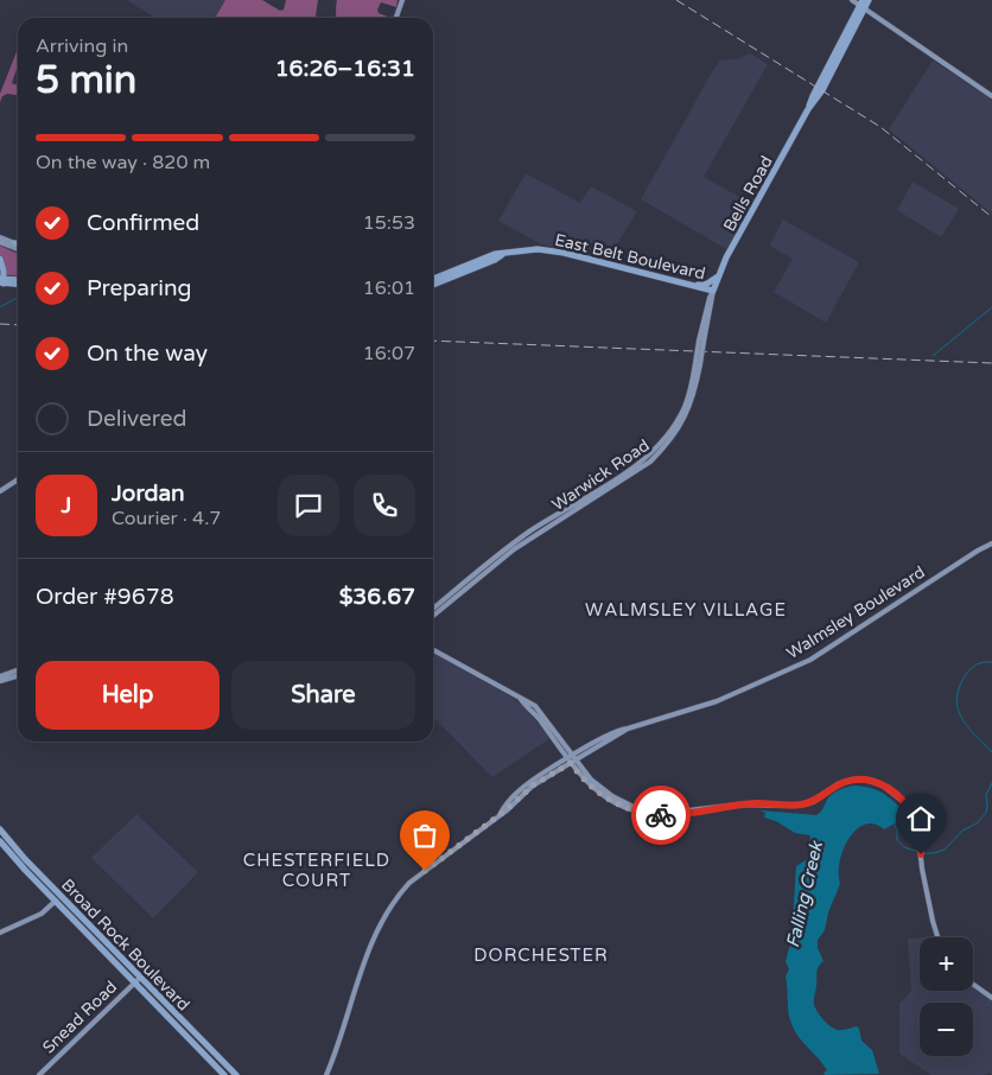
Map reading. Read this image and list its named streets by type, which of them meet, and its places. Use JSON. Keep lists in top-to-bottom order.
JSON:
{
  "streets": {
    "main road": [
      "Bells Road",
      "East Belt Boulevard",
      "Warwick Road",
      "Walmsley Boulevard",
      "Broad Rock Boulevard",
      "Snead Road"
    ]
  },
  "crossings": [
    ["Bells Road", "East Belt Boulevard"],
    ["Bells Road", "Warwick Road"],
    ["East Belt Boulevard", "Warwick Road"],
    ["Broad Rock Boulevard", "Snead Road"]
  ],
  "districts": ["WALMSLEY VILLAGE", "CHESTERFIELD COURT", "DORCHESTER"],
  "water": ["Falling Creek"],
  "page": {
    "heading": ["5 min", "Arriving in", "16:26–16:31"],
    "panel": [
      "Jordan",
      "Courier · 4.7",
      "Order #9678",
      "$36.67"
    ],
    "bar": "On the way · 820 m",
    "list": [
      ["Confirmed", "15:53"],
      ["Preparing", "16:01"],
      ["On the way", "16:07"],
      "Delivered"
    ],
    "round": "J",
    "buttons": ["Help", "Share"],
    "map_buttons": ["+", "−"]
  }
}
